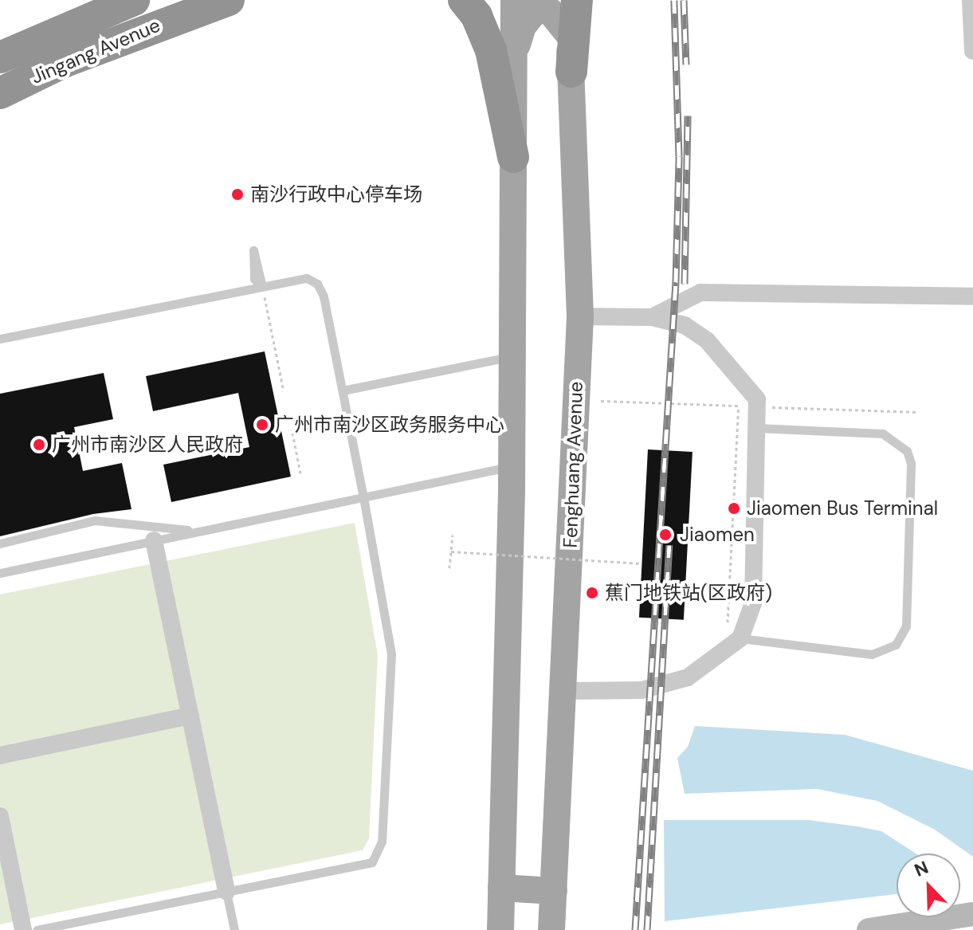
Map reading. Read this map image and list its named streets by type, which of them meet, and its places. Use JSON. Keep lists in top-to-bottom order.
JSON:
{
  "streets": {
    "highway": ["Jingang Avenue"],
    "main road": ["Fenghuang Avenue"]
  },
  "places": [
    "南沙行政中心停车场",
    "广州市南沙区政务服务中心",
    "广州市南沙区人民政府",
    "Jiaomen Bus Terminal",
    "Jiaomen",
    "蕉门地铁站(区政府)"
  ],
  "north": "top left"
}
